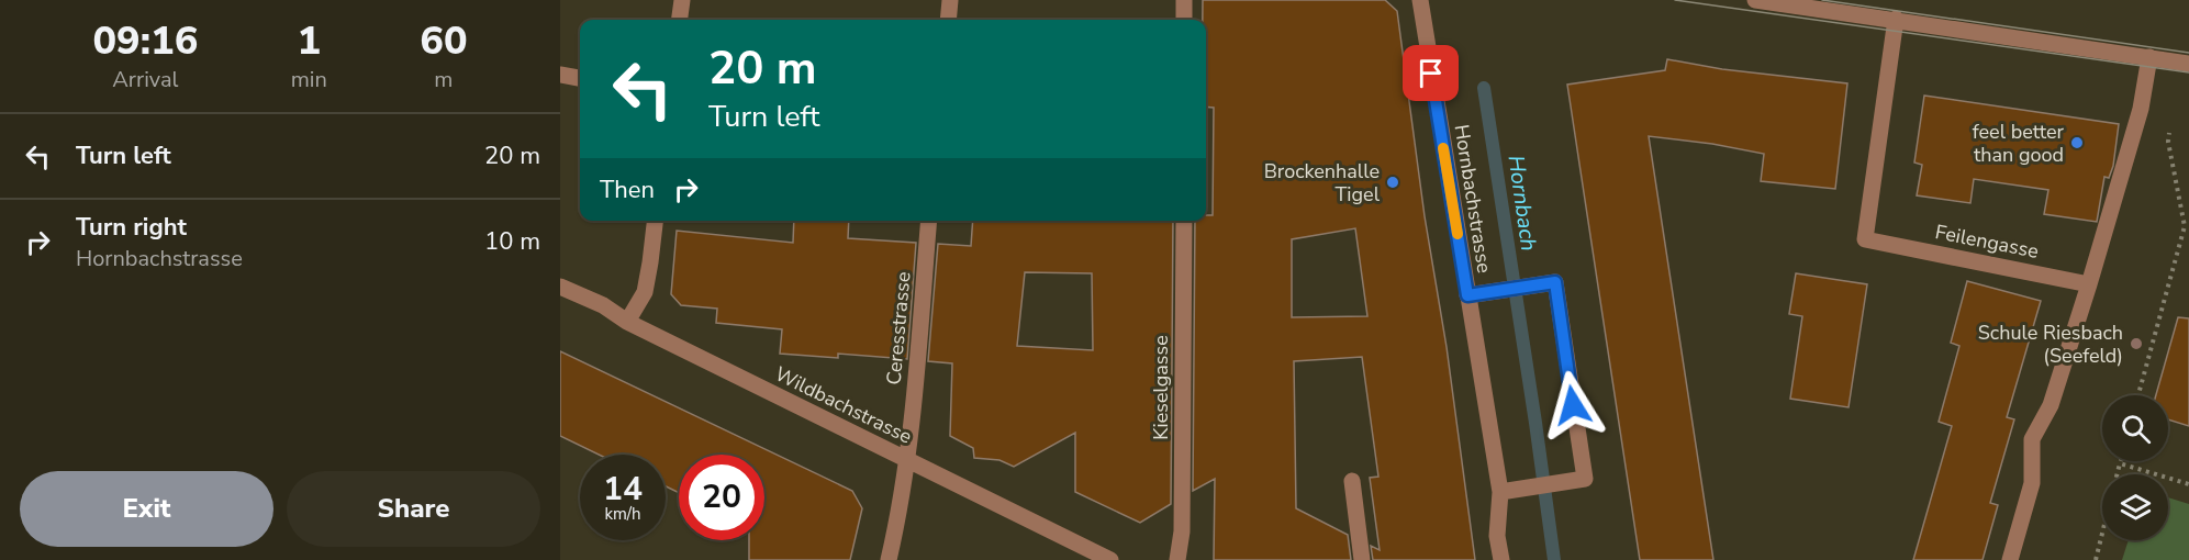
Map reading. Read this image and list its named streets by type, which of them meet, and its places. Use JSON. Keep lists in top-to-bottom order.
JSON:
{
  "streets": {
    "street": [
      "Hornbachstrasse",
      "Feilengasse",
      "Ceresstrasse",
      "Kieselgasse",
      "Wildbachstrasse"
    ]
  },
  "crossings": [
    ["Ceresstrasse", "Wildbachstrasse"]
  ],
  "water": ["Hornbach"],
  "places": ["feel better than good", "Brockenhalle Tigel", "Schule Riesbach (Seefeld)"],
  "page": {
    "eta": [
      "09:16",
      "Arrival",
      "1",
      "min",
      "60",
      "m"
    ],
    "turn": ["20 m", "Turn left"],
    "list": [
      {
        "name": "Turn left",
        "value": "20 m"
      },
      {
        "name": "Turn right",
        "note": "Hornbachstrasse",
        "value": "10 m"
      }
    ],
    "then": "Then",
    "speed": "14 km/h",
    "limit": "20",
    "buttons": ["Exit", "Share"]
  }
}
